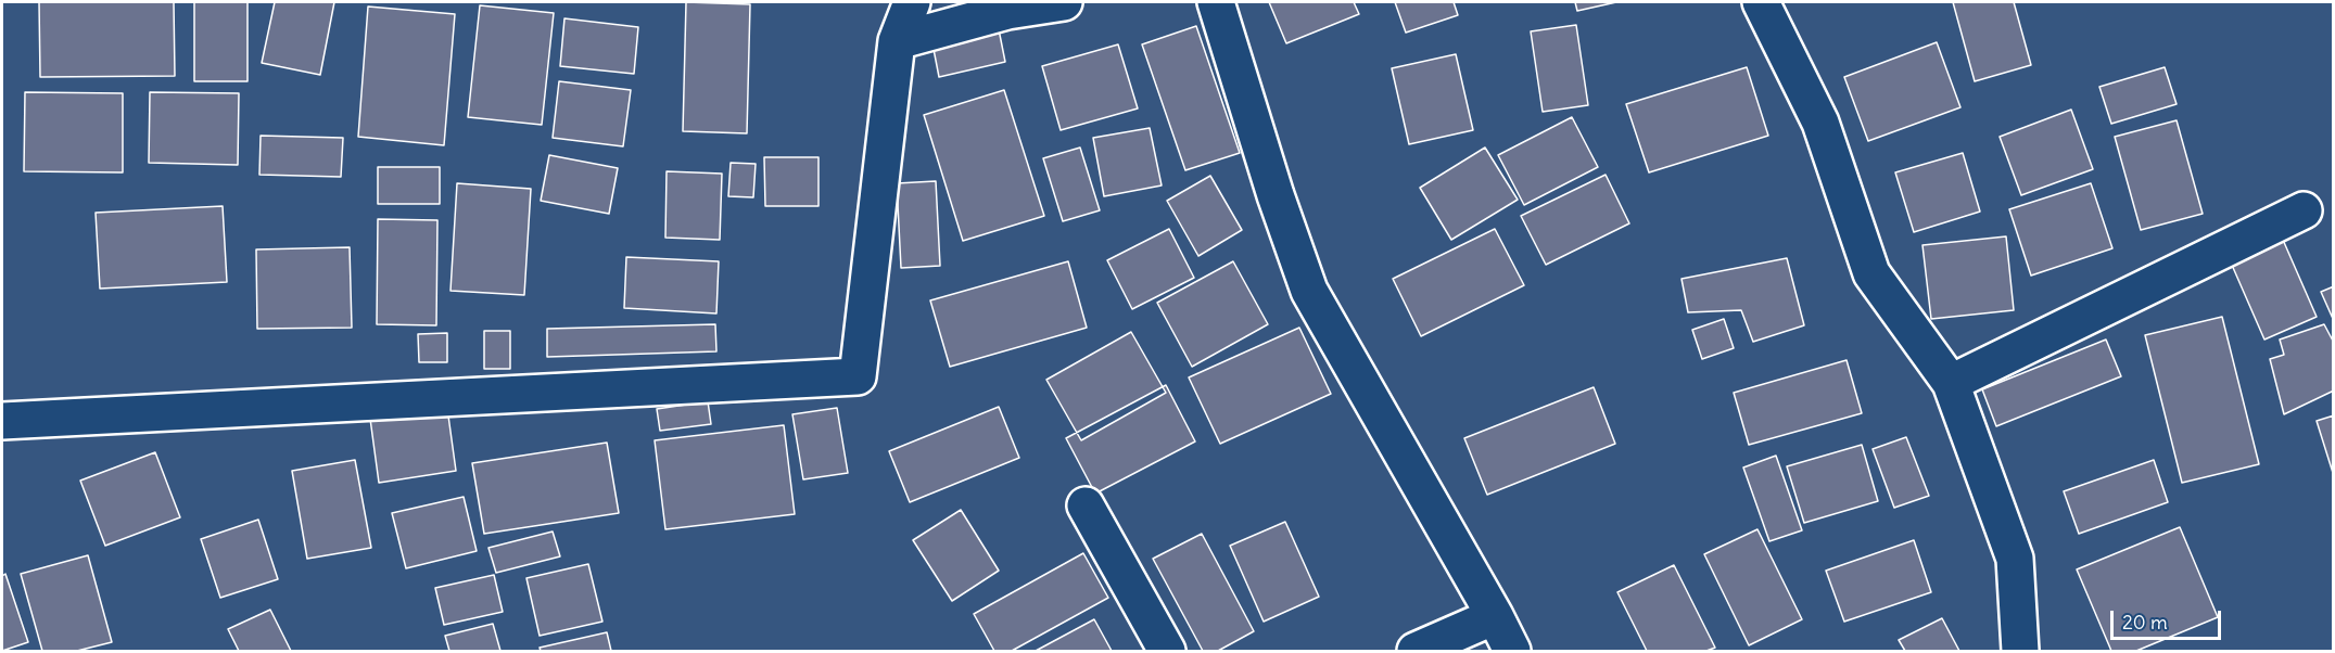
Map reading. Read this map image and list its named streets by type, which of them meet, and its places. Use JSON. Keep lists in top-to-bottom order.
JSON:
{
  "scale_bar": "20 m"
}
